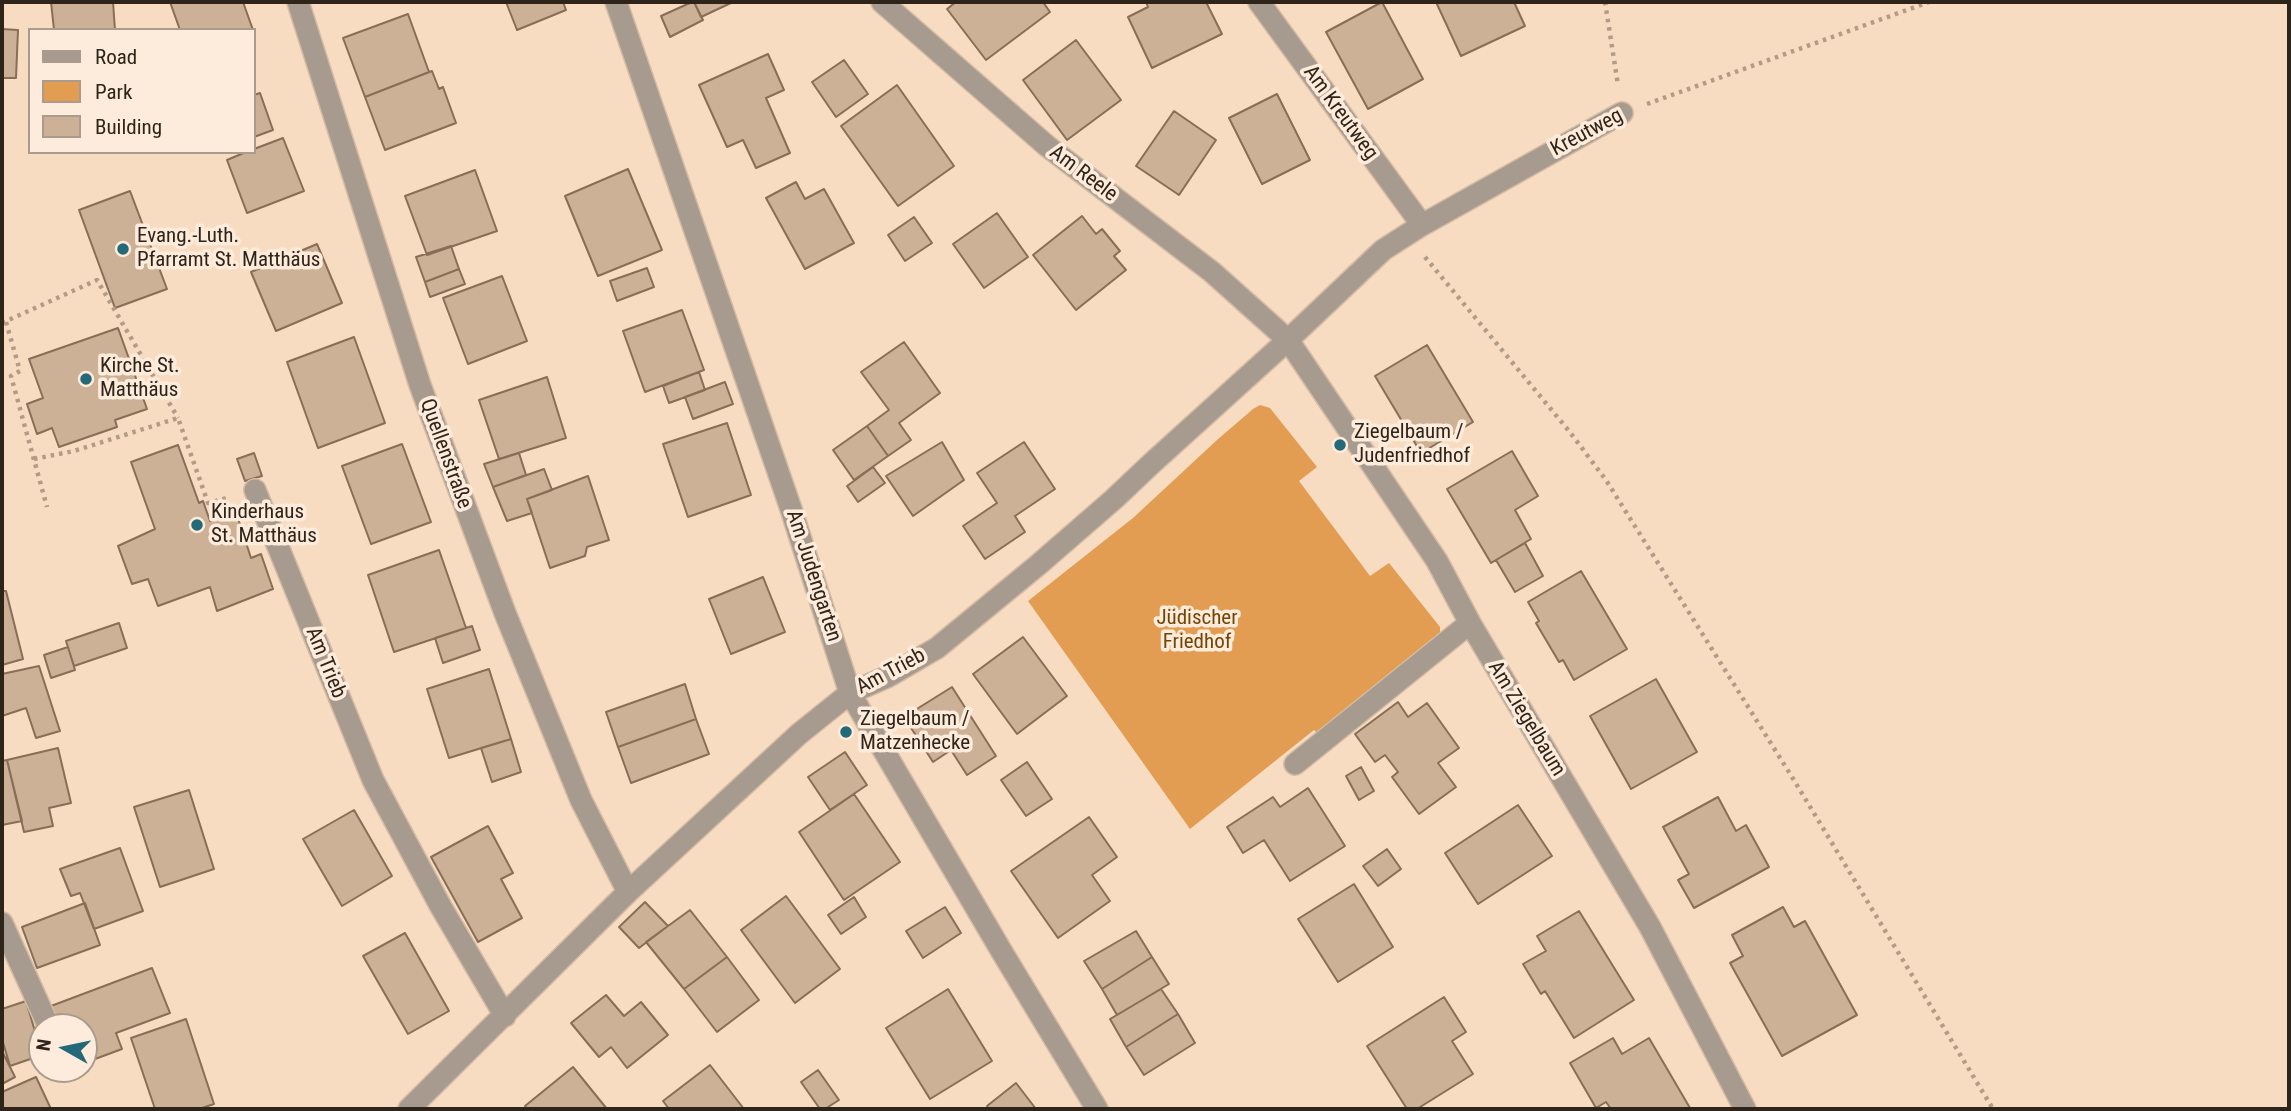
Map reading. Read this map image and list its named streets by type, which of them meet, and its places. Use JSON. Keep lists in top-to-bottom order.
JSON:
{
  "streets": {
    "street": [
      "Am Kreutweg",
      "Kreutweg",
      "Am Reele",
      "Quellenstraße",
      "Am Judengarten",
      "Am Trieb",
      "Am Ziegelbaum"
    ]
  },
  "crossings": [
    ["Am Kreutweg", "Kreutweg"],
    ["Kreutweg", "Am Reele"],
    ["Kreutweg", "Am Trieb"],
    ["Kreutweg", "Am Ziegelbaum"],
    ["Am Reele", "Am Trieb"],
    ["Am Reele", "Am Ziegelbaum"],
    ["Quellenstraße", "Am Trieb"],
    ["Am Judengarten", "Am Trieb"],
    ["Am Trieb", "Am Ziegelbaum"]
  ],
  "parks": ["Jüdischer Friedhof"],
  "places": [
    "Evang.-Luth. Pfarramt St. Matthäus",
    "Kirche St. Matthäus",
    "Ziegelbaum / Judenfriedhof",
    "Kinderhaus St. Matthäus",
    "Ziegelbaum / Matzenhecke"
  ],
  "legend": ["Road", "Park", "Building"],
  "north": "left"
}
